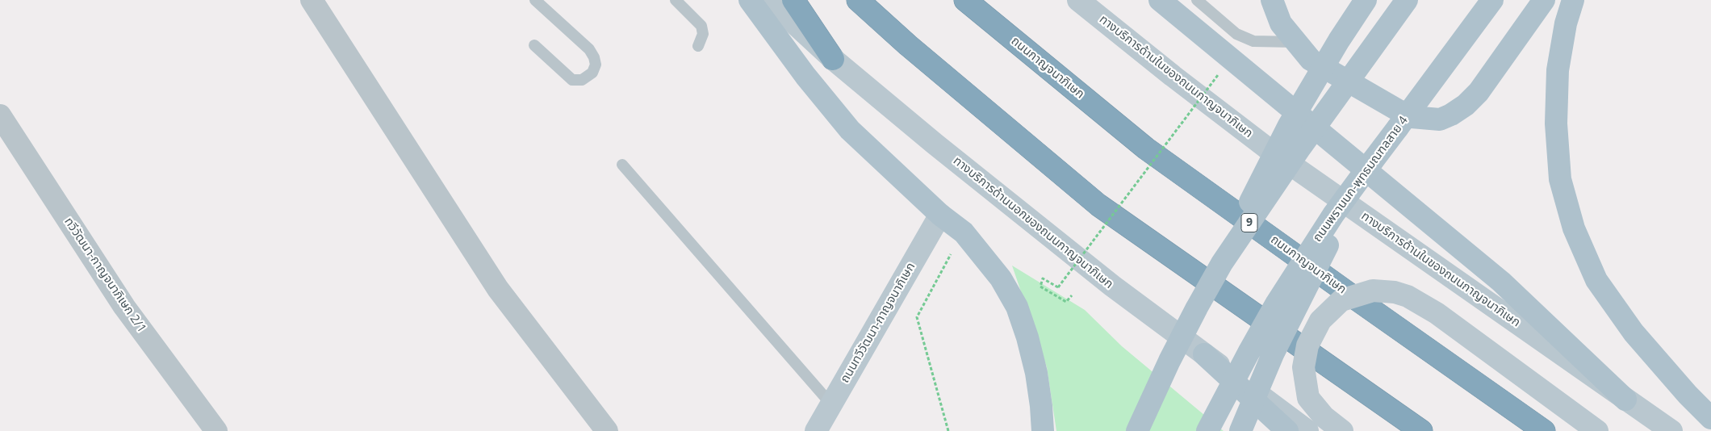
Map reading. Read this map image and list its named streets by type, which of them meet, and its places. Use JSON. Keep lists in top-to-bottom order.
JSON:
{
  "streets": {
    "highway": ["ถนนกาญจนาภิเษก", "9"],
    "main road": [
      "ทางบริการด้านในของถนนกาญจนาภิเษก",
      "ถนนพรานนก-พุทธมณฑลสาย 4",
      "ทางบริการด้านนอกของถนนกาญจนาภิเษก",
      "ถนนทวีวัฒนา-กาญจนาภิเษก"
    ],
    "street": ["ทวีวัฒนา-กาญจนาภิเษก 2/1"]
  }
}
